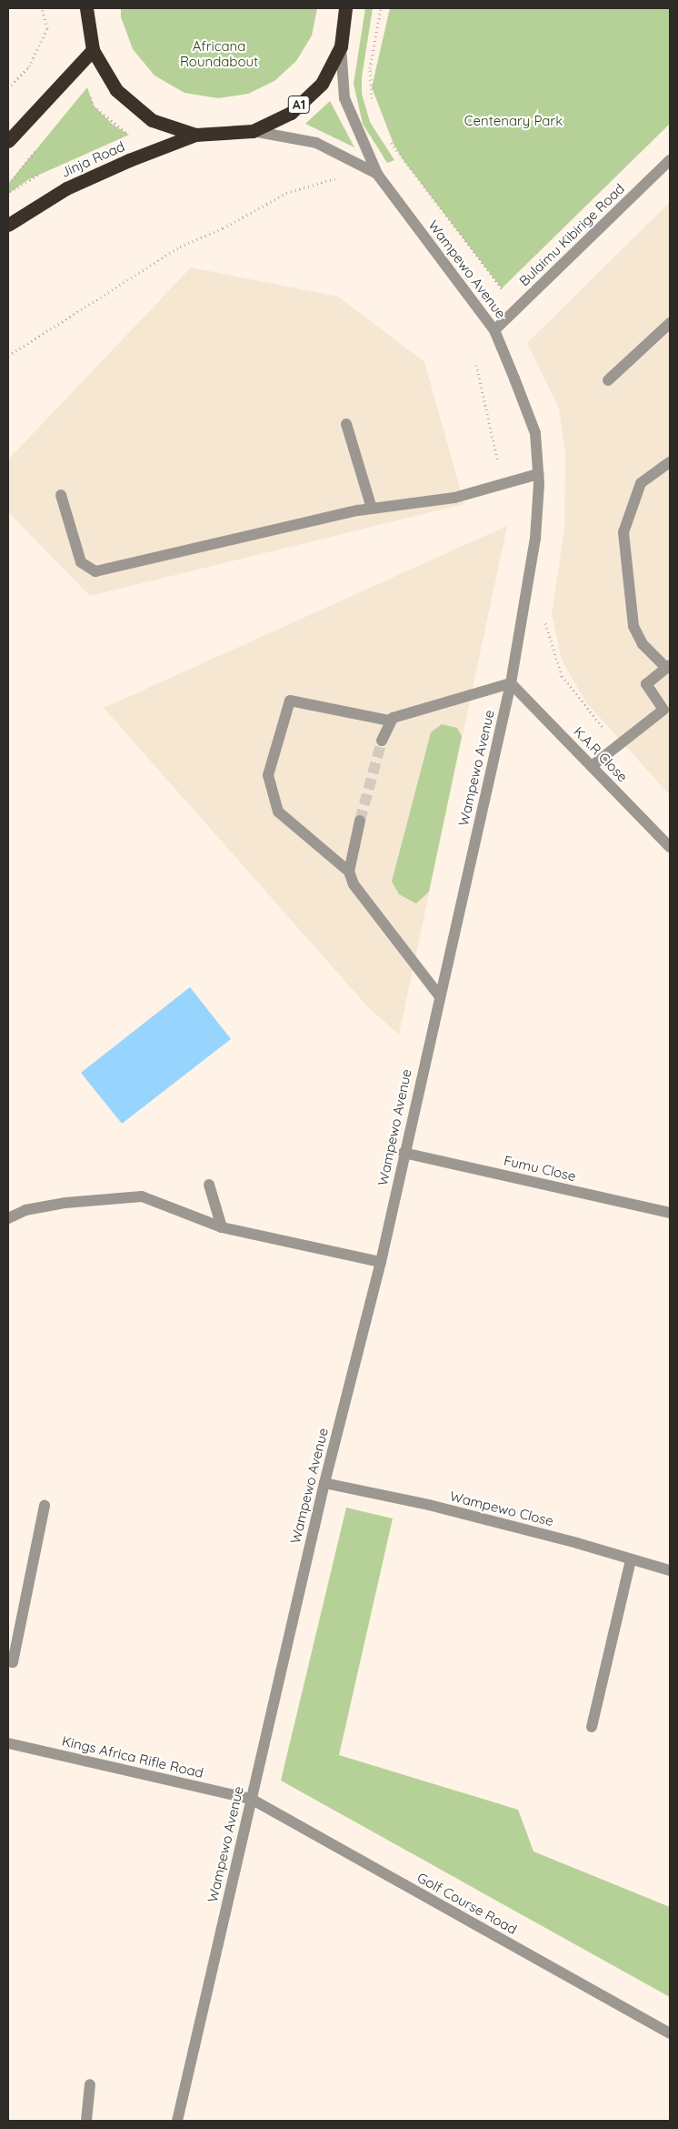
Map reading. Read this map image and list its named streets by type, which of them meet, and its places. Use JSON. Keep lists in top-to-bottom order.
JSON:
{
  "streets": {
    "highway": ["A1", "Jinja Road"],
    "street": [
      "Bulaimu Kibirige Road",
      "Wampewo Avenue",
      "K.A.R Close",
      "Fumu Close",
      "Wampewo Close",
      "Kings Africa Rifle Road",
      "Golf Course Road"
    ]
  },
  "crossings": [
    ["A1", "Jinja Road"],
    ["Bulaimu Kibirige Road", "Wampewo Avenue"],
    ["Wampewo Avenue", "K.A.R Close"],
    ["Wampewo Avenue", "Fumu Close"],
    ["Wampewo Avenue", "Wampewo Close"],
    ["Wampewo Avenue", "Kings Africa Rifle Road"],
    ["Wampewo Avenue", "Golf Course Road"],
    ["Kings Africa Rifle Road", "Golf Course Road"]
  ],
  "parks": ["Africana Roundabout", "Centenary Park"]
}
